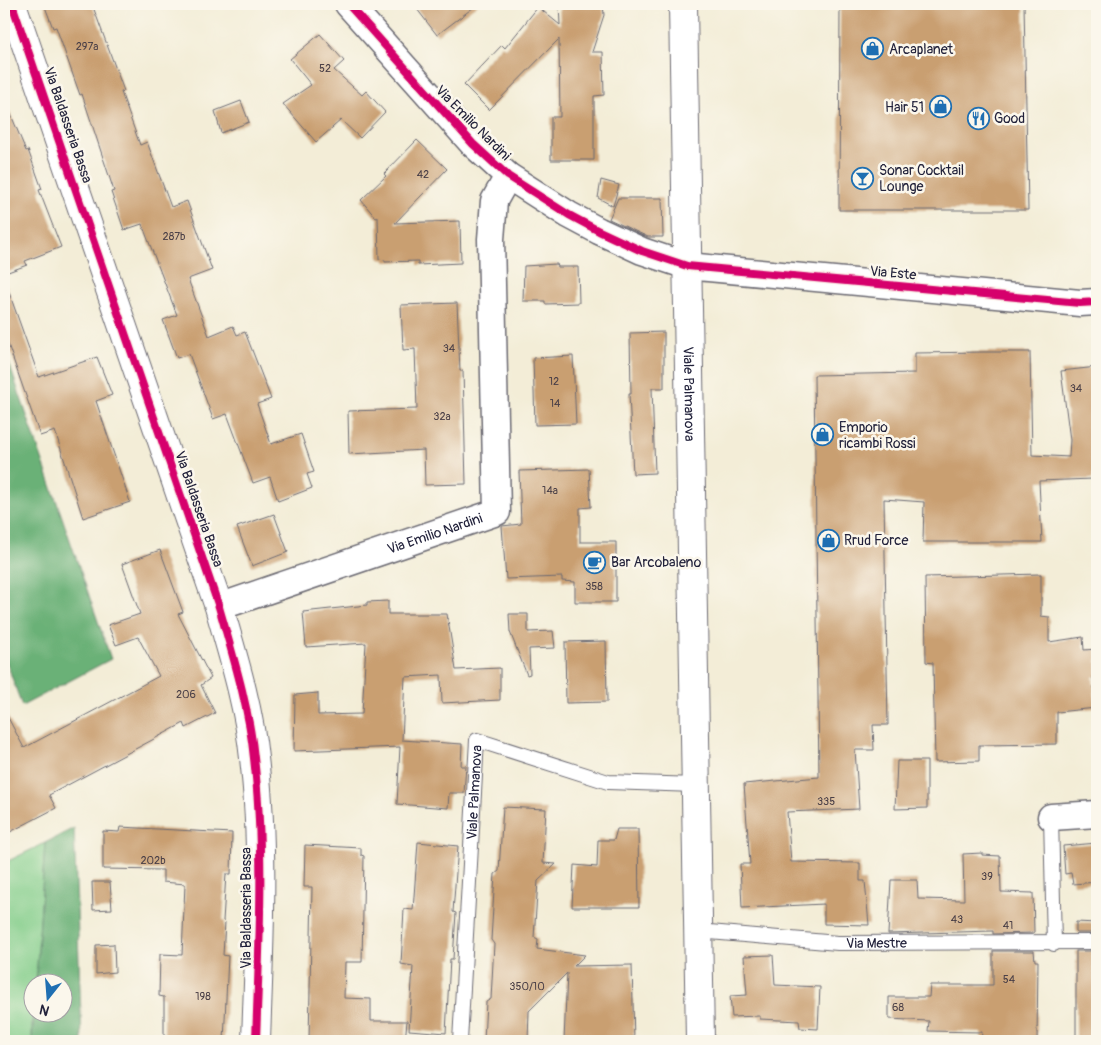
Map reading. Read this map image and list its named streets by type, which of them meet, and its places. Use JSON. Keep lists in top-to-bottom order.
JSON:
{
  "streets": {
    "street": [
      "Via Emilio Nardini",
      "Via Baldasseria Bassa",
      "Via Este",
      "Viale Palmanova"
    ],
    "lane": ["Via Mestre"]
  },
  "crossings": [
    ["Via Emilio Nardini", "Via Baldasseria Bassa"],
    ["Via Emilio Nardini", "Via Este"],
    ["Via Emilio Nardini", "Viale Palmanova"],
    ["Via Este", "Viale Palmanova"],
    ["Viale Palmanova", "Via Mestre"]
  ],
  "places": {
    "shop": [
      "Arcaplanet",
      "Hair 51",
      "Emporio ricambi Rossi",
      "Rrud Force"
    ],
    "restaurant": ["Good"],
    "bar": ["Sonar Cocktail Lounge"],
    "cafe": ["Bar Arcobaleno"]
  },
  "house_numbers": [
    "297a",
    "52",
    "42",
    "287b",
    "34",
    "12",
    "34",
    "14",
    "32a",
    "14a",
    "358",
    "206",
    "335",
    "202b",
    "39",
    "43",
    "41",
    "54",
    "350/10",
    "198",
    "68"
  ],
  "north": "bottom"
}
